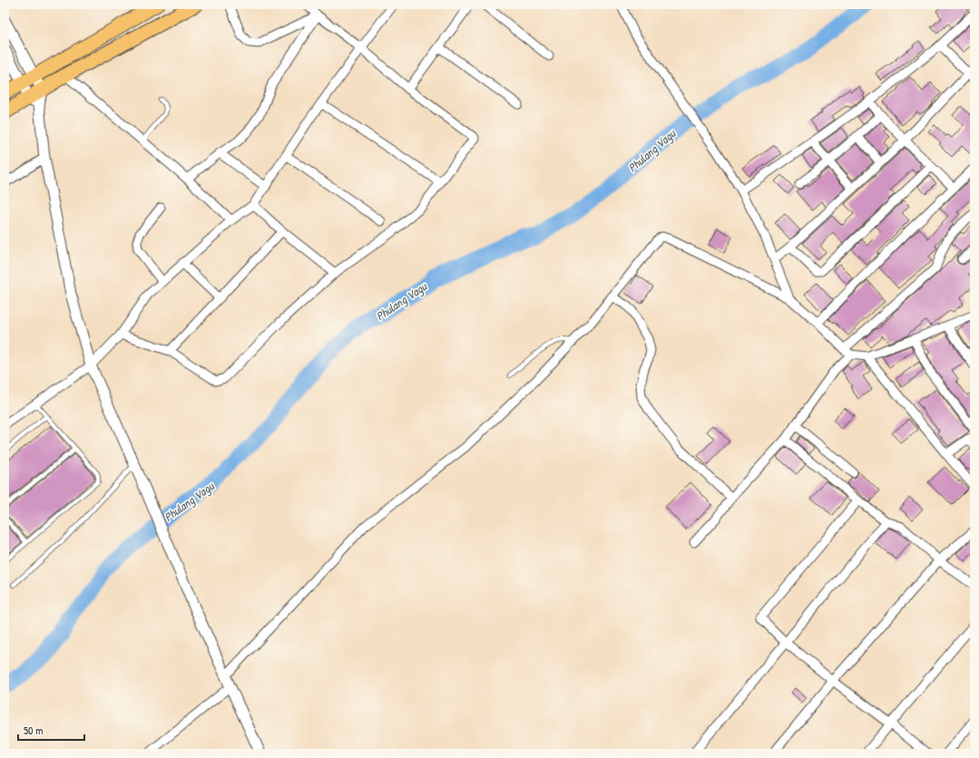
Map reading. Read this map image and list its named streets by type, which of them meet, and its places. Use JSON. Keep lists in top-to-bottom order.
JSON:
{
  "water": ["Phulang Vagu"],
  "scale_bar": "50 m"
}
